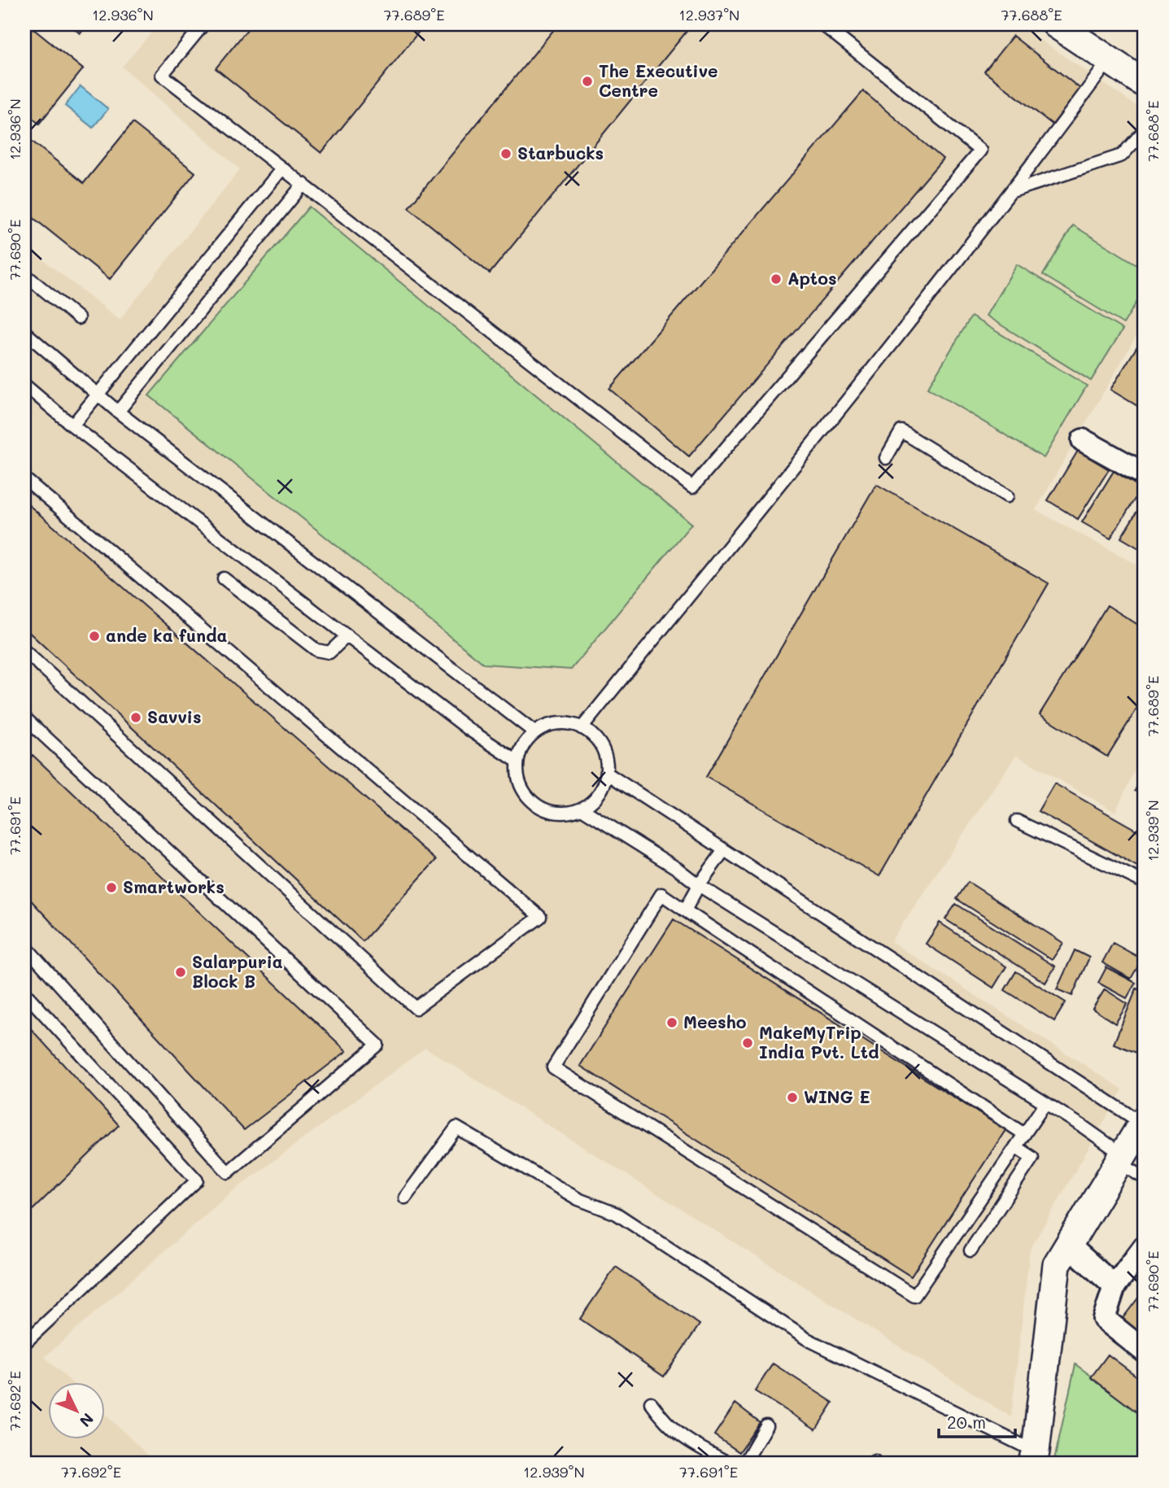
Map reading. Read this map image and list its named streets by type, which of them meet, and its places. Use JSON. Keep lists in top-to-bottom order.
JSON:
{
  "places": [
    "The Executive Centre",
    "Starbucks",
    "Aptos",
    "ande ka funda",
    "Savvis",
    "Smartworks",
    "Salarpuria Block B",
    "Meesho",
    "MakeMyTrip India Pvt. Ltd",
    "WING E"
  ],
  "scale_bar": "20 m",
  "north": "bottom right",
  "coordinates": [
    "12.936°N",
    "77.689°E",
    "12.937°N",
    "77.688°E",
    "77.690°E",
    "77.691°E",
    "12.939°N",
    "77.692°E"
  ]
}
